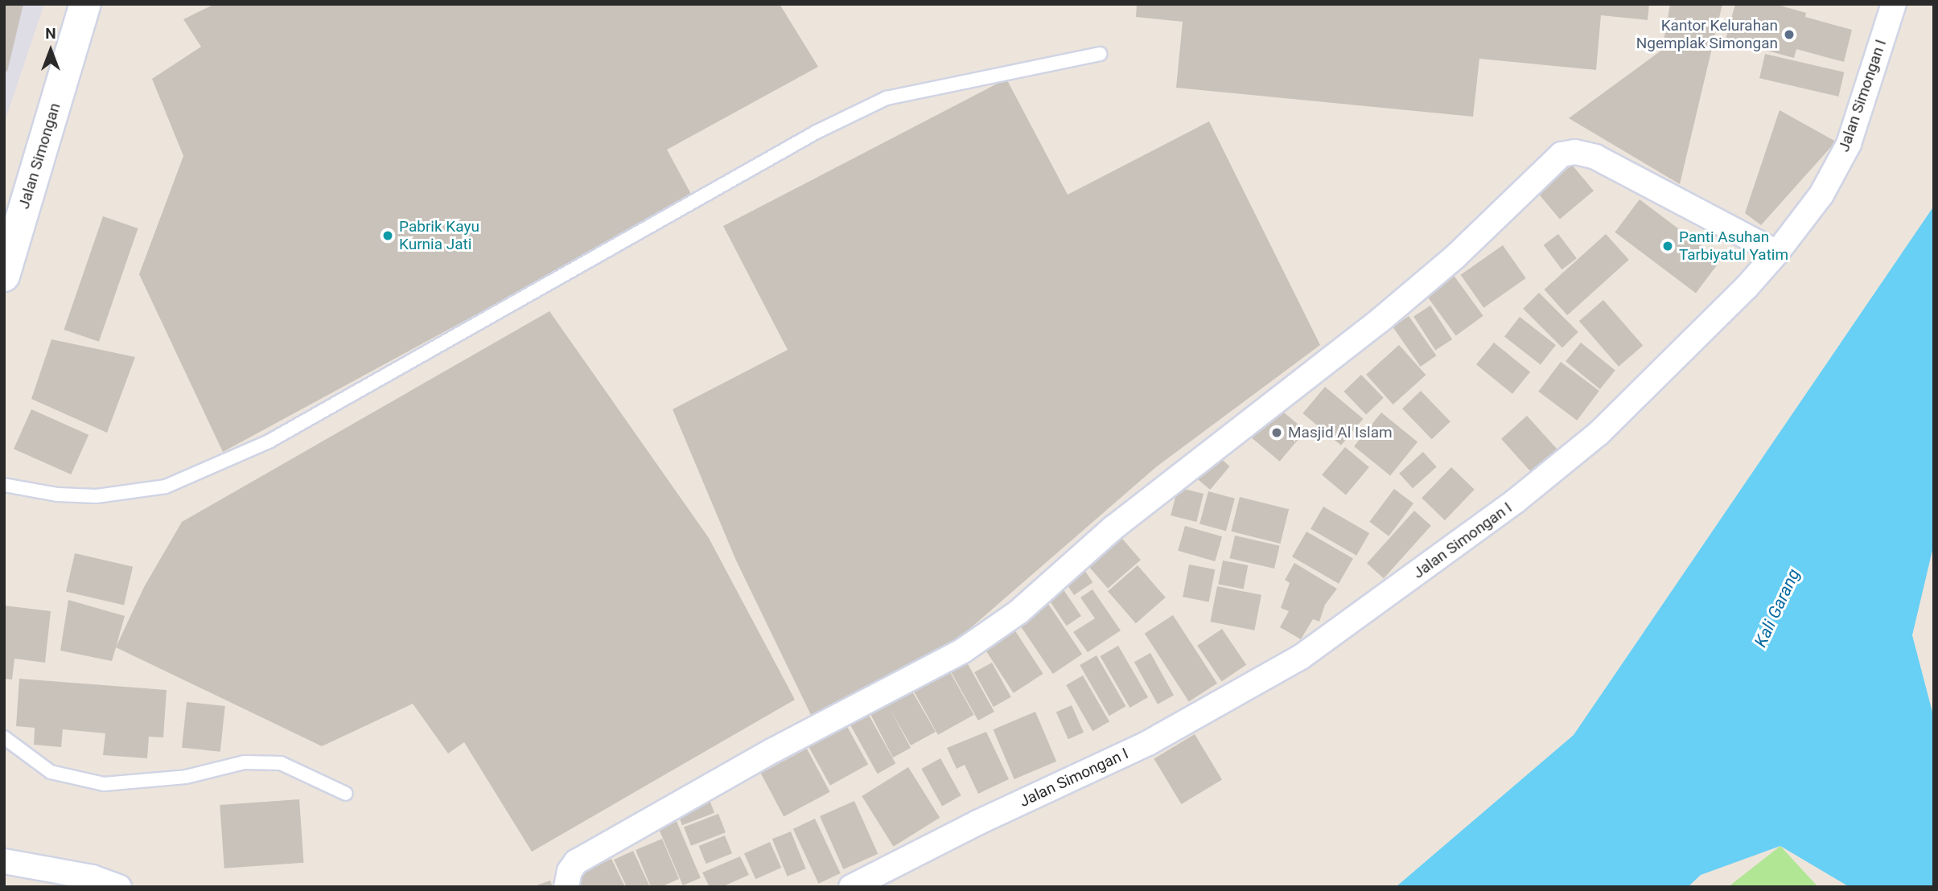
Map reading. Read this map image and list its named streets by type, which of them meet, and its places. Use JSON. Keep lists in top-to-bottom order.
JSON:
{
  "streets": {
    "main road": ["Jalan Simongan"],
    "street": ["Jalan Simongan I"]
  },
  "water": ["Kali Garang"],
  "places": [
    "Kantor Kelurahan Ngemplak Simongan",
    "Pabrik Kayu Kurnia Jati",
    "Panti Asuhan Tarbiyatul Yatim",
    "Masjid Al Islam"
  ],
  "north": "top"
}
